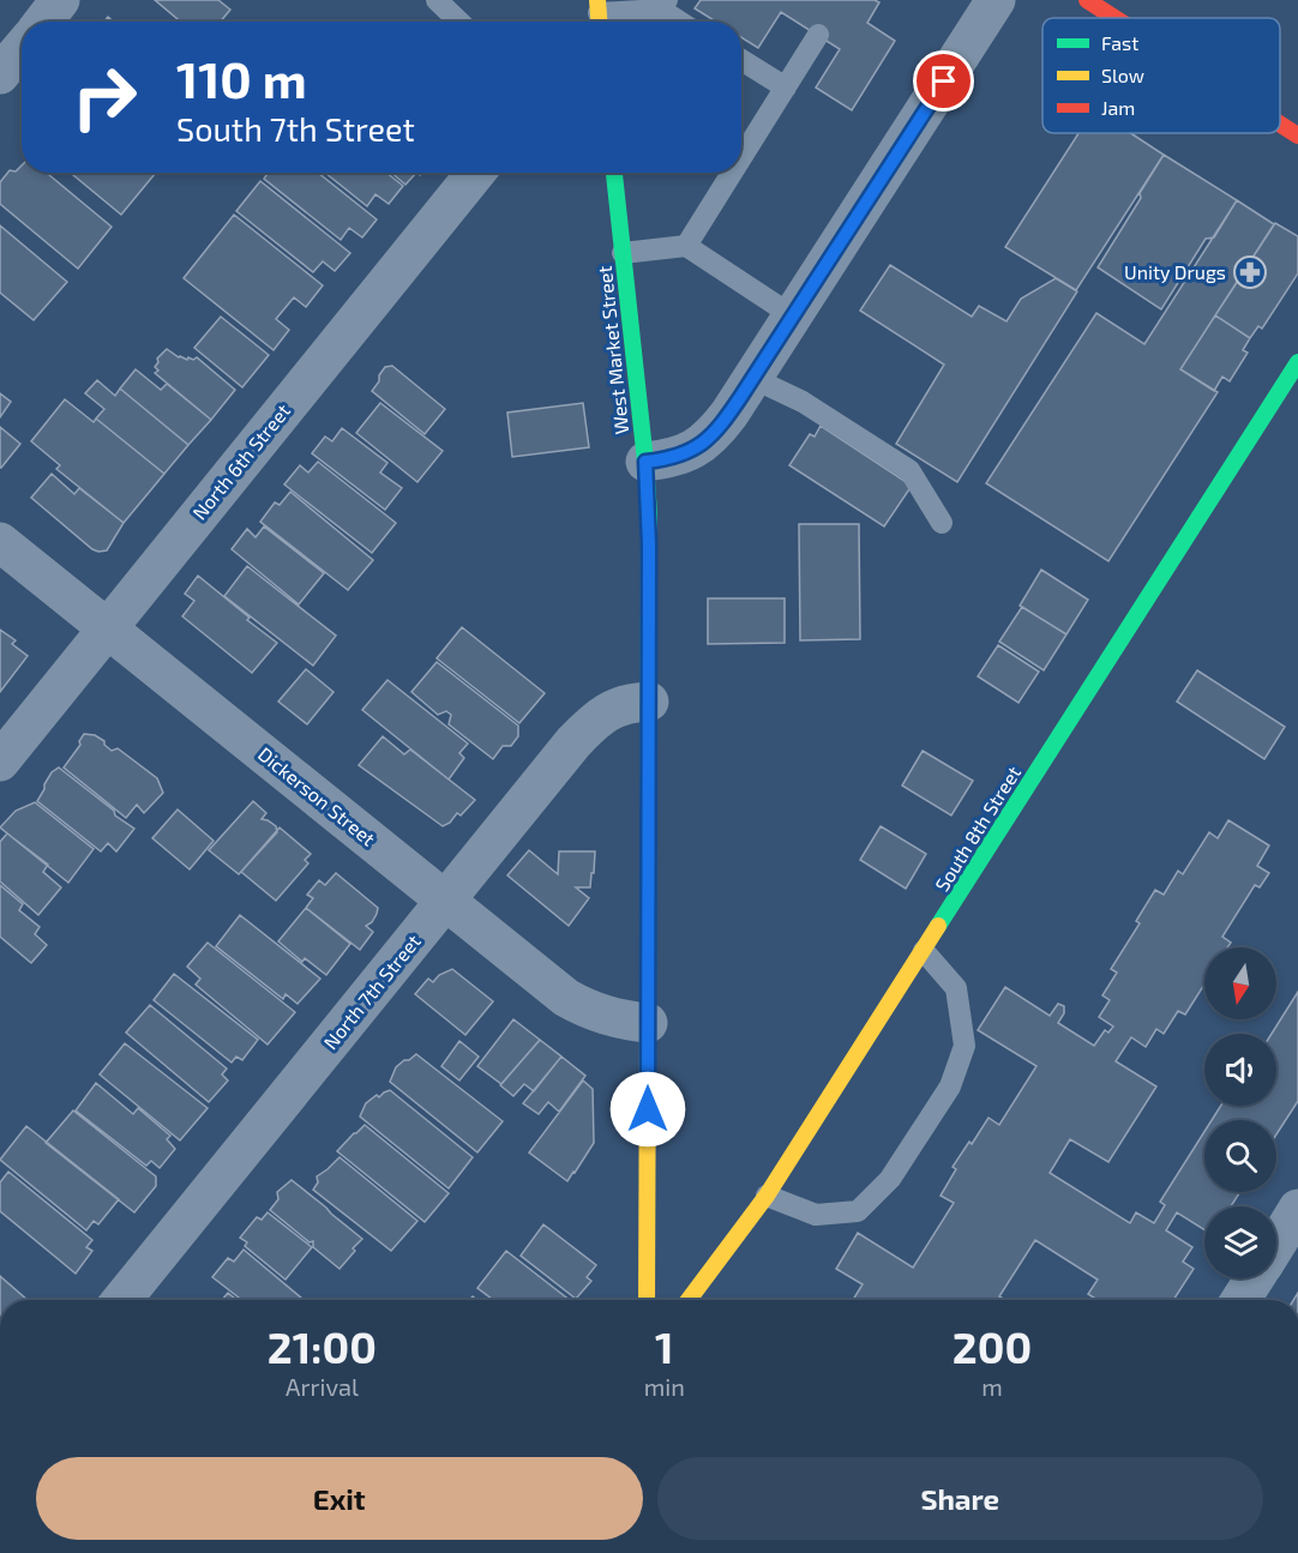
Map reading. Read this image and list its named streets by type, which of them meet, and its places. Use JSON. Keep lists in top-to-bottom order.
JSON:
{
  "streets": {
    "main road": ["West Market Street", "South 8th Street"],
    "street": ["North 6th Street", "Dickerson Street", "North 7th Street"]
  },
  "crossings": [
    ["West Market Street", "Dickerson Street"],
    ["West Market Street", "North 7th Street"],
    ["North 6th Street", "Dickerson Street"],
    ["Dickerson Street", "North 7th Street"]
  ],
  "places": {
    "pharmacy": ["Unity Drugs"]
  },
  "legend": ["Fast", "Slow", "Jam"],
  "north": "bottom",
  "page": {
    "turn": ["110 m", "South 7th Street"],
    "eta": [
      "21:00",
      "Arrival",
      "1",
      "min",
      "200",
      "m"
    ],
    "buttons": ["Exit", "Share"]
  }
}
